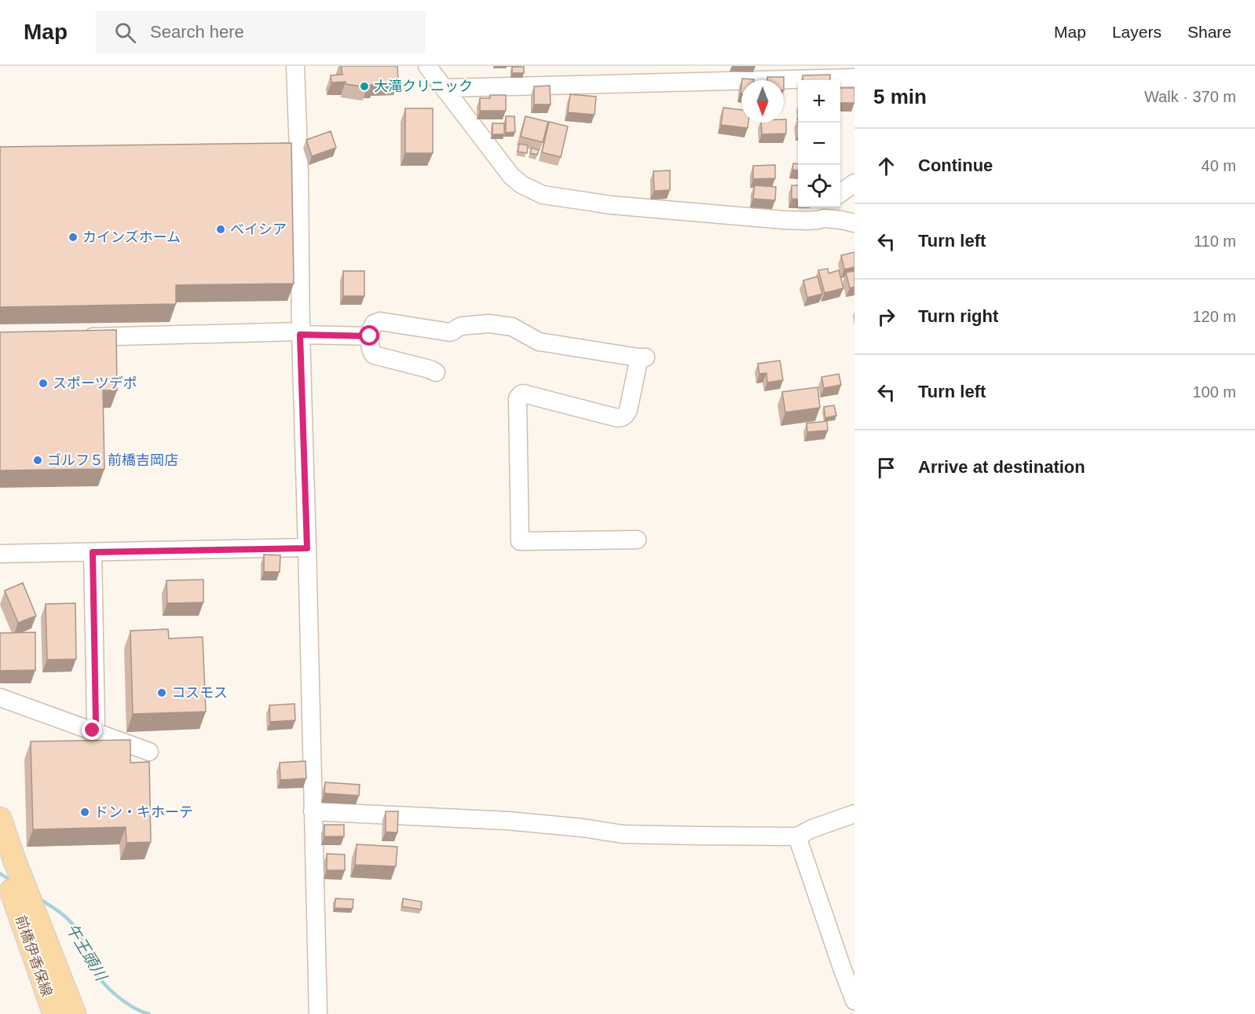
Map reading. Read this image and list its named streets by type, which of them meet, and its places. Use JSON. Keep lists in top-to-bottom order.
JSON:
{
  "streets": {
    "main road": ["前橋伊香保線"]
  },
  "water": ["午王頭川"],
  "places": [
    "大滝クリニック",
    "ベイシア",
    "カインズホーム",
    "スポーツデポ",
    "ゴルフ５ 前橋吉岡店",
    "コスモス",
    "ドン・キホーテ"
  ],
  "north": "bottom",
  "page": {
    "header": "Map",
    "search": "Search here",
    "nav": ["Map", "Layers", "Share"],
    "heading": ["5 min", "Walk · 370 m"],
    "map_buttons": ["+", "−"],
    "list": [
      ["Continue", "40 m"],
      ["Turn left", "110 m"],
      ["Turn right", "120 m"],
      ["Turn left", "100 m"],
      "Arrive at destination"
    ]
  }
}
